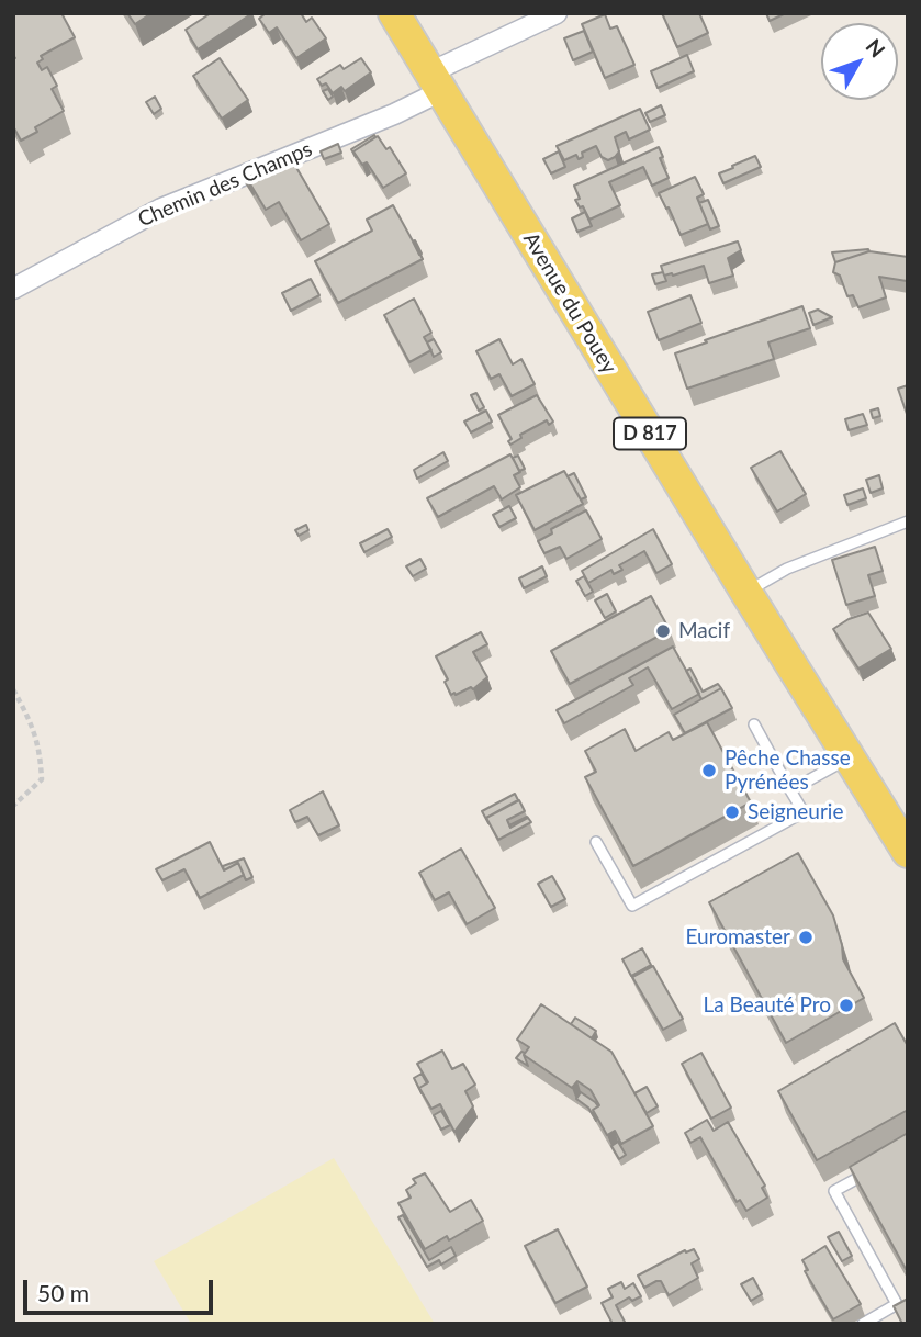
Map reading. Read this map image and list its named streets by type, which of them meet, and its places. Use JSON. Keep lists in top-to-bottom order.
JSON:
{
  "streets": {
    "main road": ["Avenue du Pouey", "D 817"],
    "street": ["Chemin des Champs"]
  },
  "crossings": [
    ["Chemin des Champs", "Avenue du Pouey"]
  ],
  "places": [
    "Macif",
    "Pêche Chasse Pyrénées",
    "Seigneurie",
    "Euromaster",
    "La Beauté Pro"
  ],
  "scale_bar": "50 m",
  "north": "top right"
}
